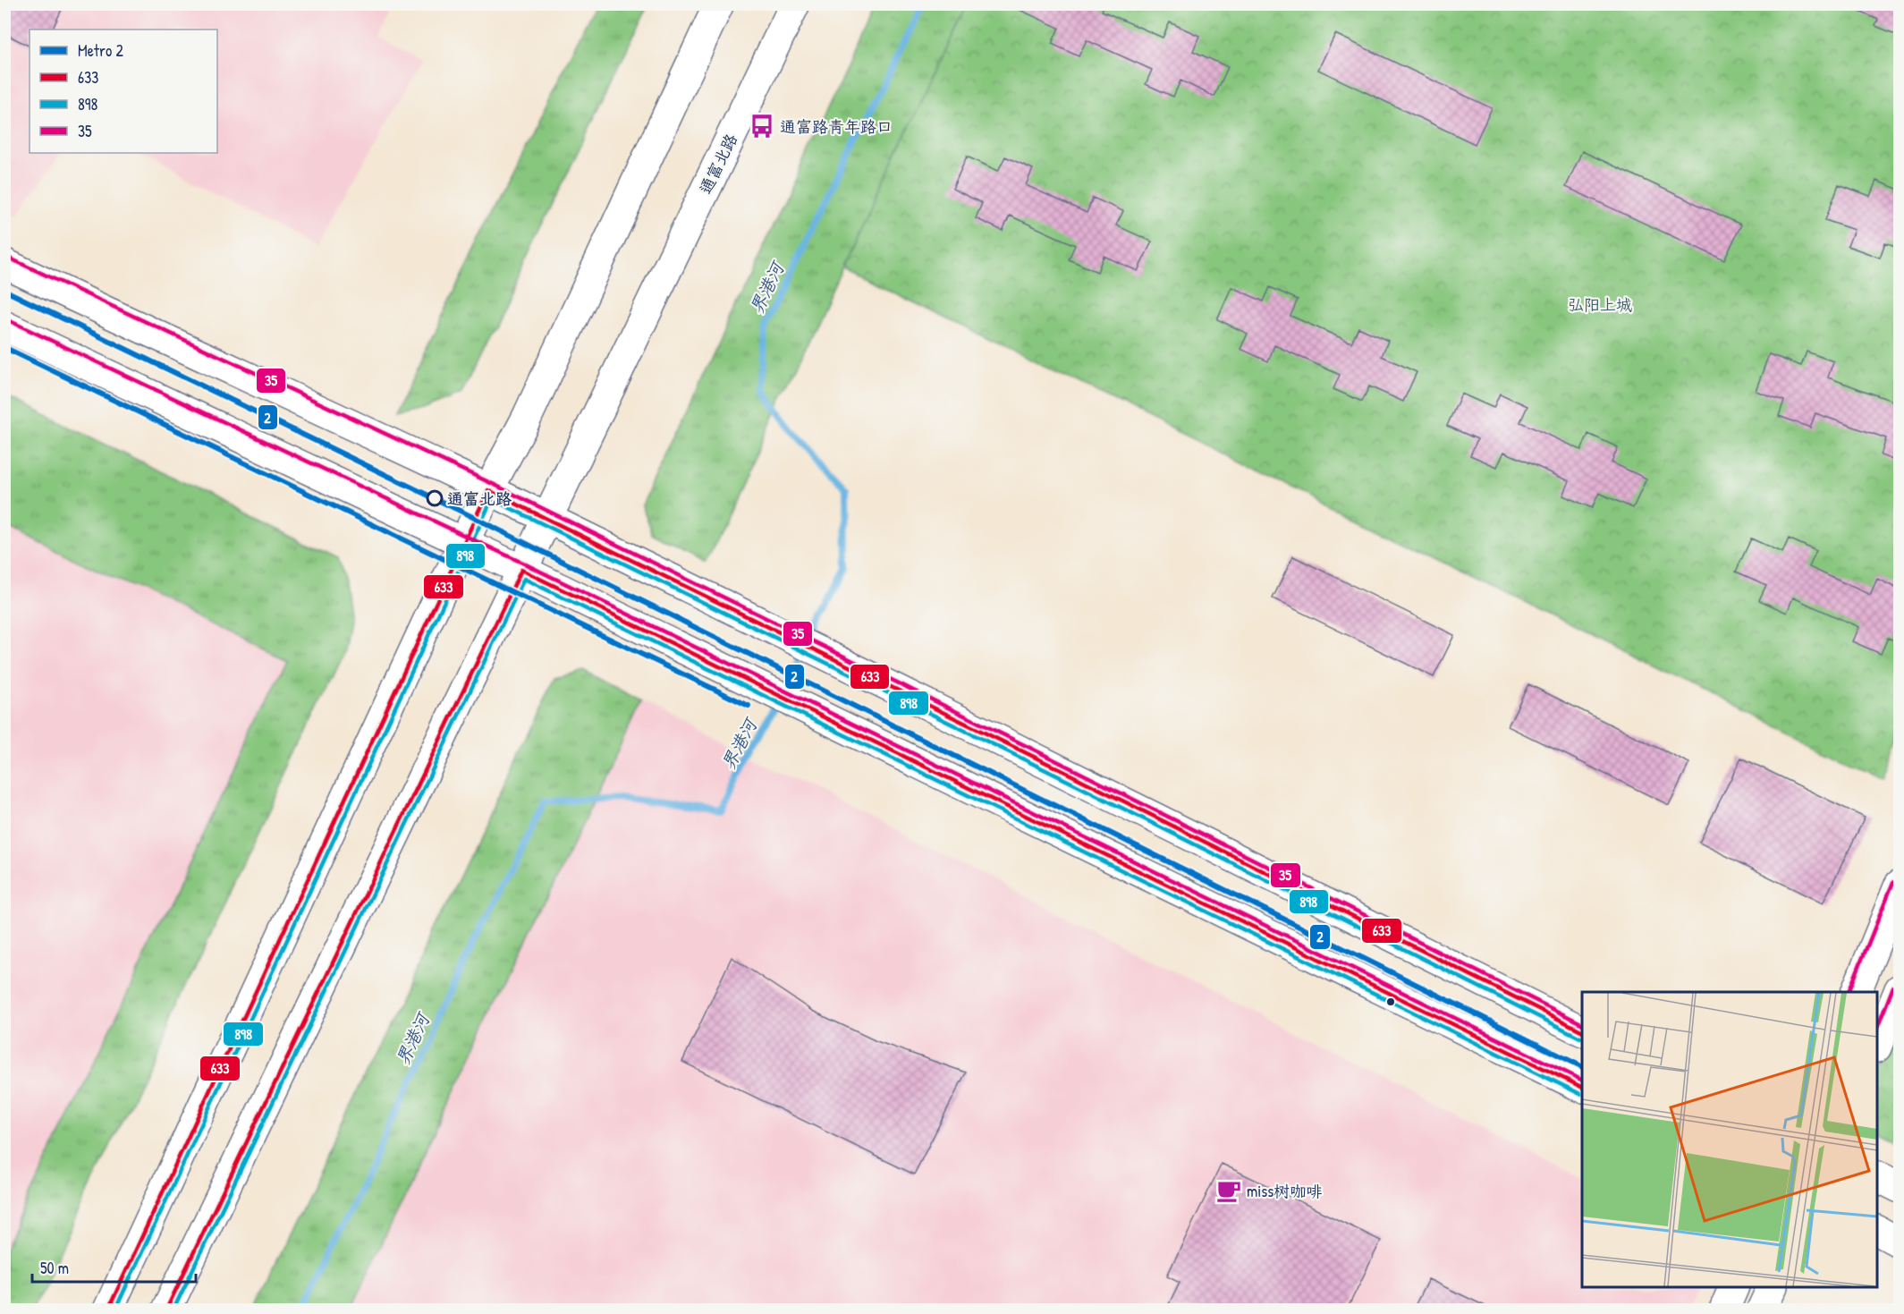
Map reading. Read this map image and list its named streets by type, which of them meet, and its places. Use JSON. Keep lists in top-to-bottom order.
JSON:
{
  "streets": {
    "main road": ["通富北路"]
  },
  "water": ["界港河"],
  "parks": ["弘阳上城"],
  "places": {
    "bus stop": ["通富路青年路口"],
    "other": ["通富北路"],
    "cafe": ["miss树咖啡"]
  },
  "lines": [
    "transit line 35",
    "metro line 2",
    "transit line 633",
    "transit line 898"
  ],
  "legend": [
    "Metro 2",
    "633",
    "898",
    "35"
  ],
  "scale_bar": "50 m"
}
